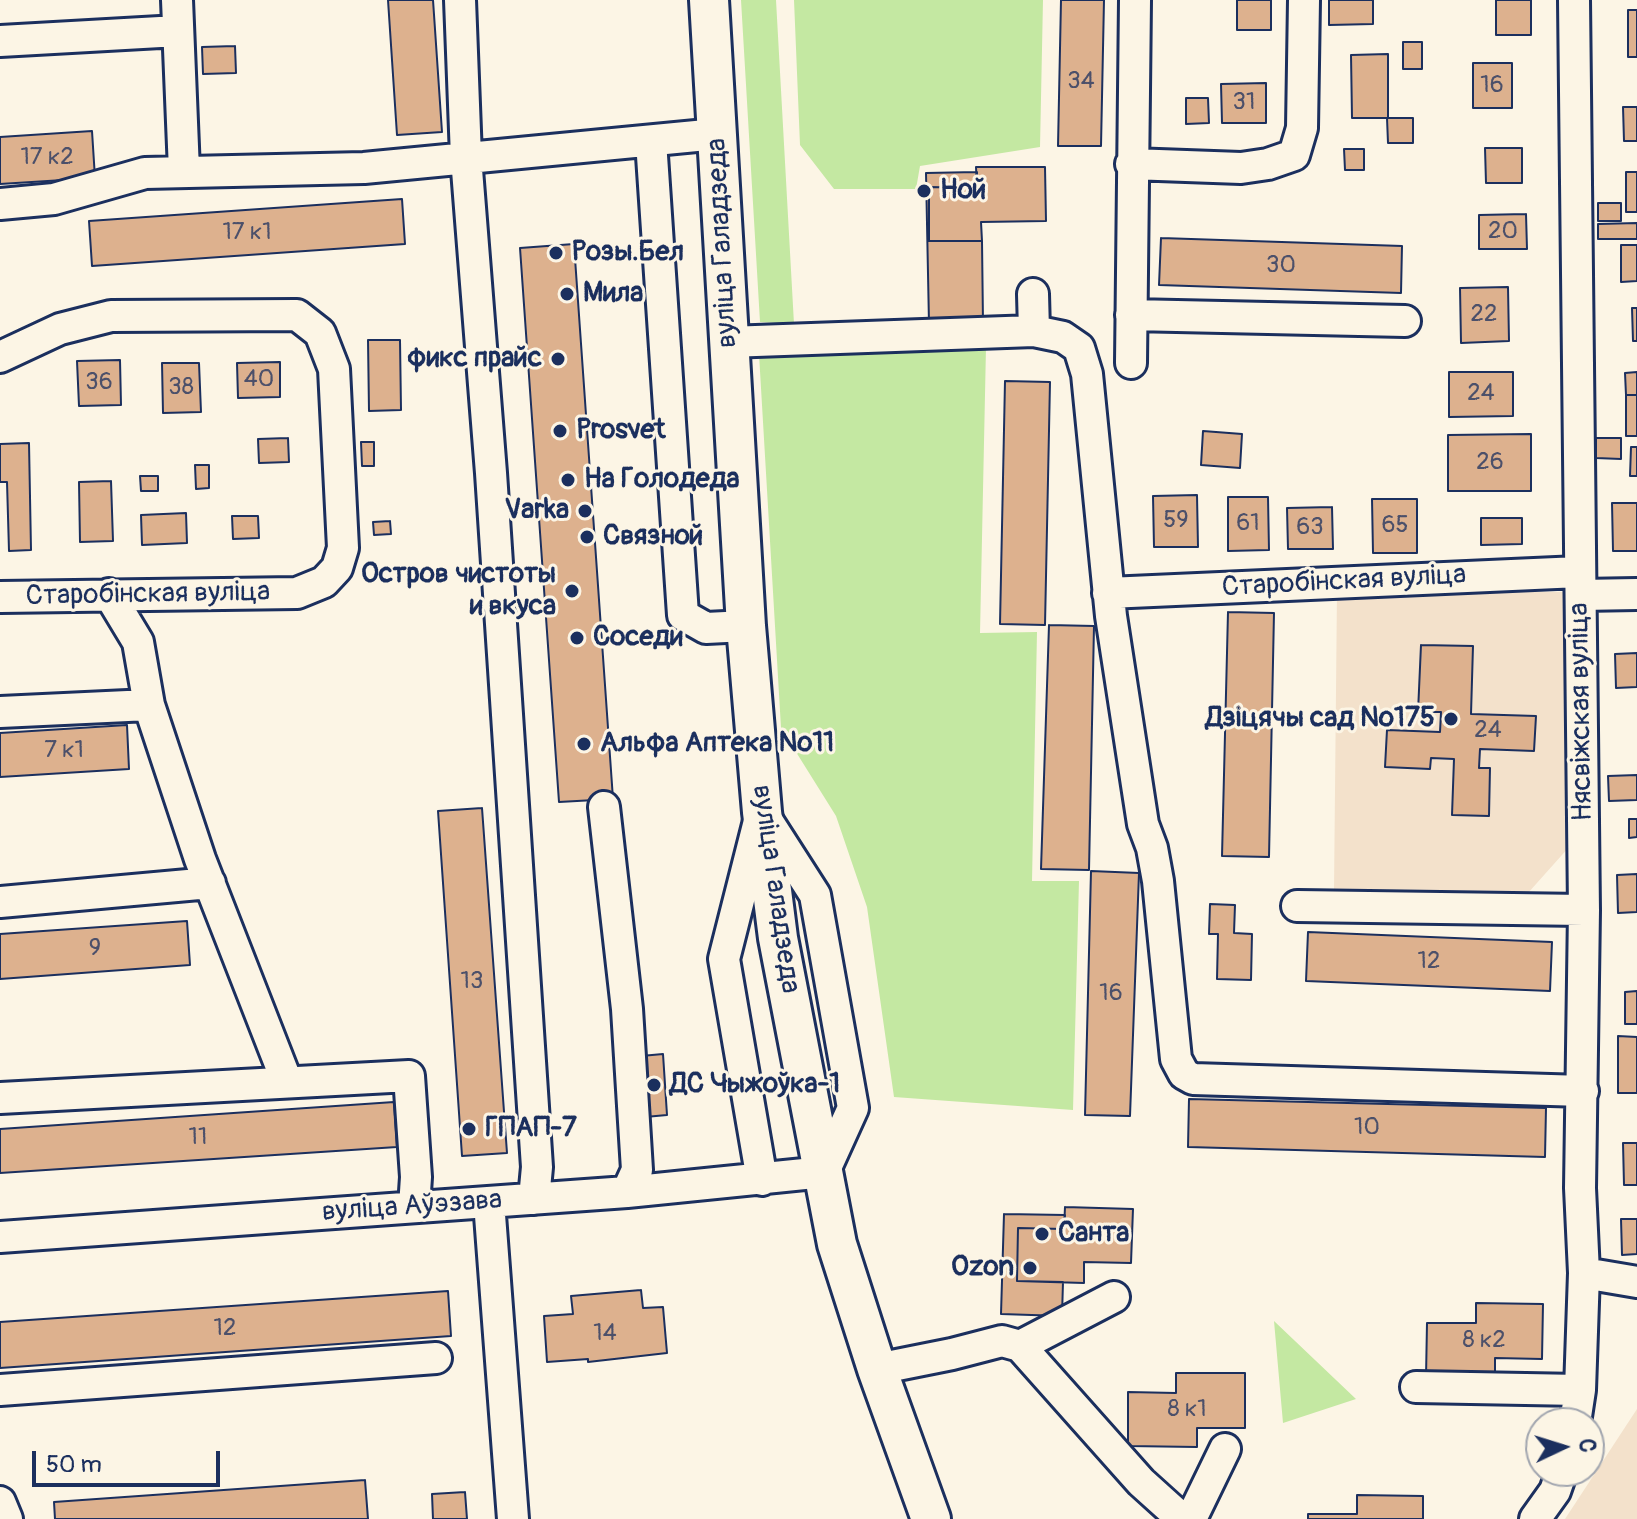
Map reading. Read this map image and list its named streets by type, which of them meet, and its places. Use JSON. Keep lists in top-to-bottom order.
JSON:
{
  "streets": {
    "main road": ["вуліца Галадзеда"],
    "street": ["Старобінская вуліца", "Нясвіжская вуліца", "вуліца Аўэзава"]
  },
  "crossings": [
    ["вуліца Галадзеда", "вуліца Аўэзава"],
    ["Старобінская вуліца", "Нясвіжская вуліца"]
  ],
  "places": [
    "Ной",
    "Розы.Бел",
    "Мила",
    "фикс прайс",
    "Prosvet",
    "На Голодеда",
    "Varka",
    "Связной",
    "Остров чистоты и вкуса",
    "Соседи",
    "Дзіцячы сад №175",
    "Альфа Аптека №11",
    "ДС Чыжоўка-1",
    "ГПАП-7",
    "Санта",
    "Ozon"
  ],
  "house_numbers": [
    "34",
    "16",
    "31",
    "17 к2",
    "20",
    "17 к1",
    "30",
    "22",
    "40",
    "36",
    "38",
    "24",
    "26",
    "59",
    "61",
    "65",
    "63",
    "24",
    "7 к1",
    "9",
    "12",
    "13",
    "16",
    "10",
    "11",
    "12",
    "14",
    "8 к2",
    "8 к1"
  ],
  "scale_bar": "50 m",
  "north": "right"
}
